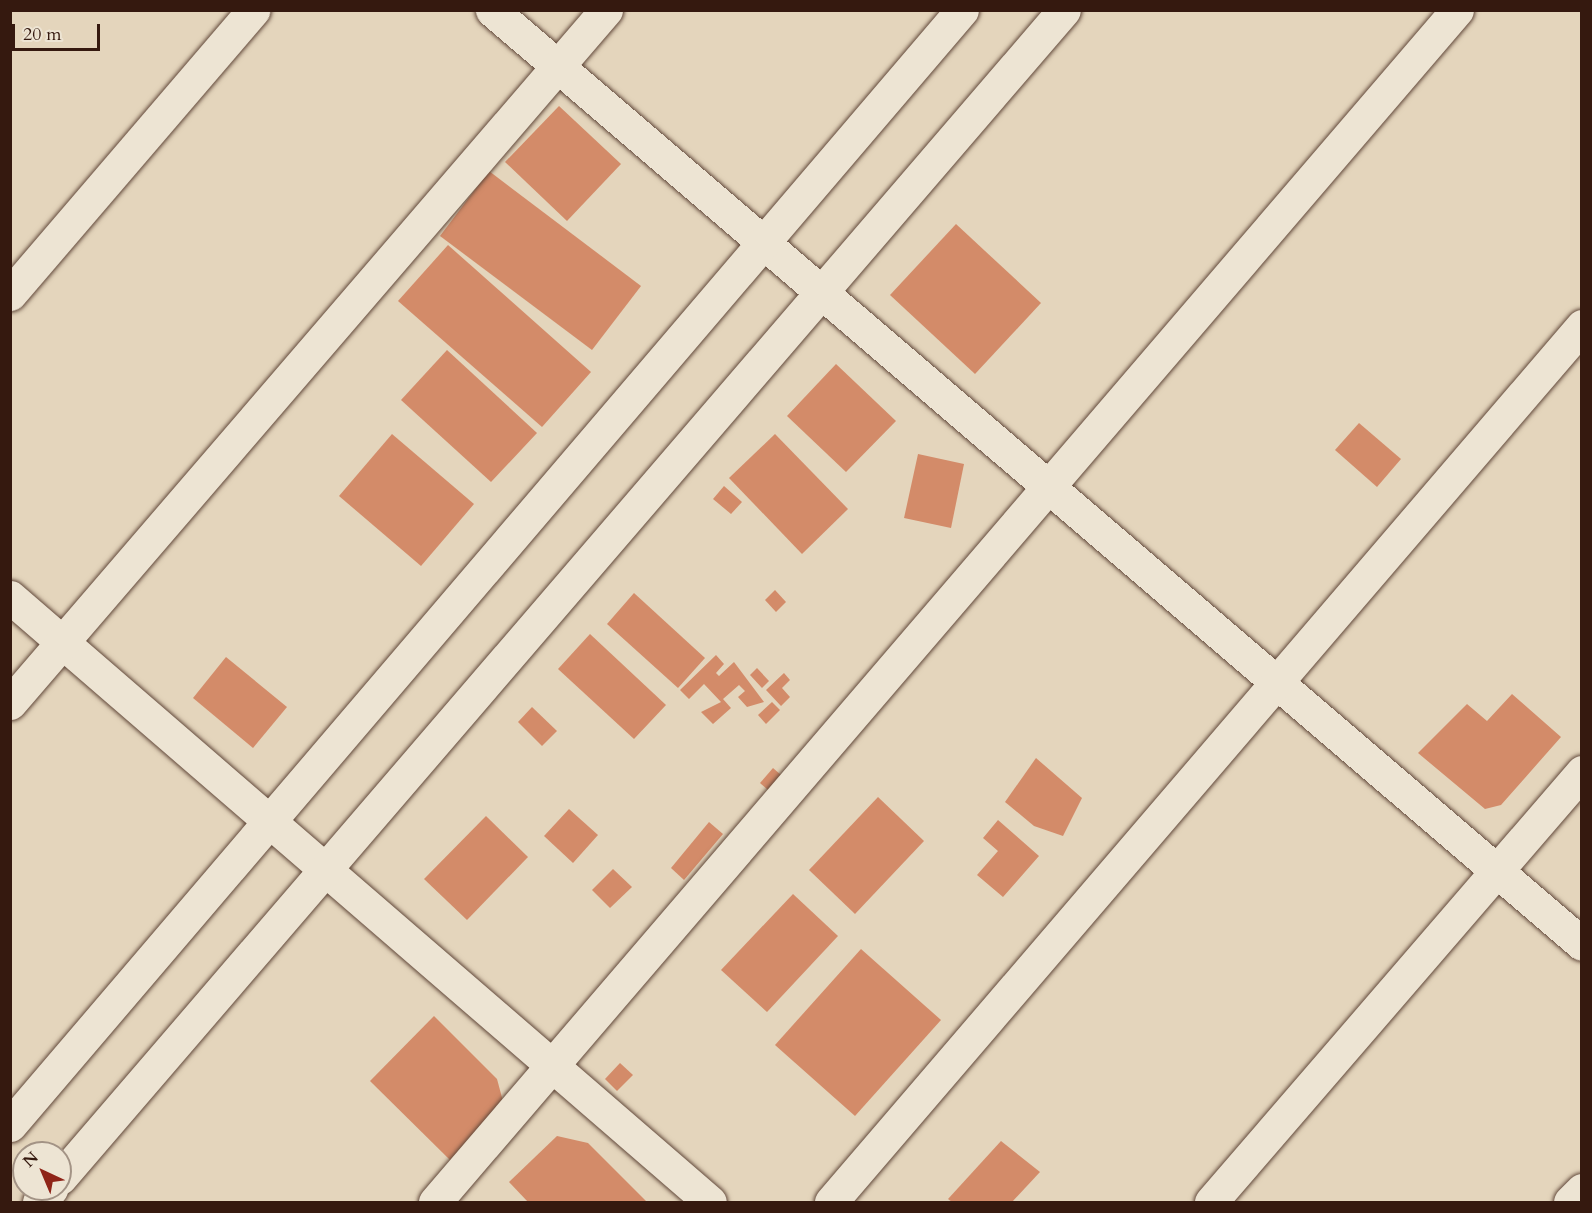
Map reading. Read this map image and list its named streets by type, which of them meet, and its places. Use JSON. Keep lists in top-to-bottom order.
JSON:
{
  "scale_bar": "20 m",
  "north": "top left"
}
